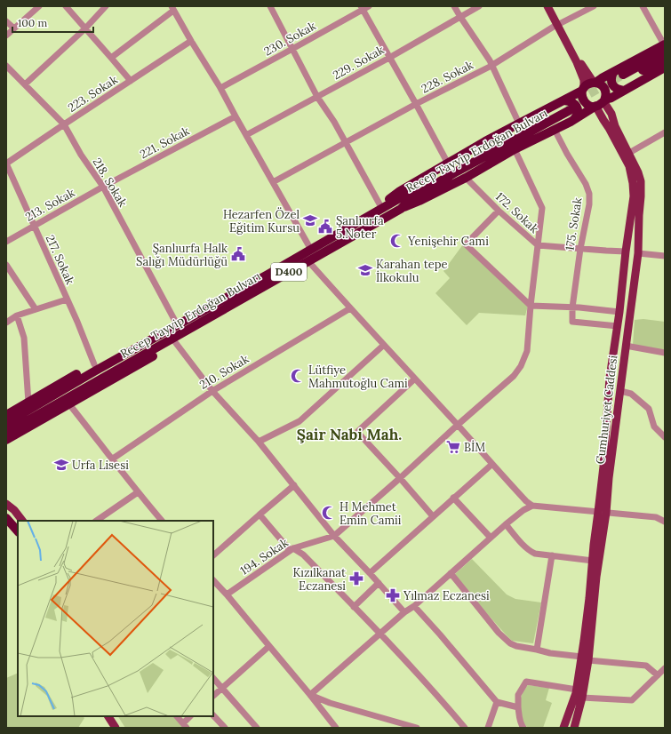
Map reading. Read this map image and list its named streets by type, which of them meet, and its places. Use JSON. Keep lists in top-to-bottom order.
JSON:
{
  "streets": {
    "highway": ["Recep Tayyip Erdoğan Bulvarı", "D400"],
    "main road": ["Cumhuriyet Caddesi"],
    "street": [
      "230. Sokak",
      "229. Sokak",
      "228. Sokak",
      "223. Sokak",
      "221. Sokak",
      "218. Sokak",
      "213. Sokak",
      "172. Sokak",
      "175. Sokak",
      "217. Sokak",
      "210. Sokak",
      "194. Sokak"
    ]
  },
  "crossings": [
    ["223. Sokak", "218. Sokak"],
    ["223. Sokak", "217. Sokak"],
    ["221. Sokak", "218. Sokak"],
    ["221. Sokak", "213. Sokak"],
    ["Recep Tayyip Erdoğan Bulvarı", "218. Sokak"],
    ["218. Sokak", "213. Sokak"],
    ["213. Sokak", "217. Sokak"],
    ["172. Sokak", "175. Sokak"],
    ["172. Sokak", "Cumhuriyet Caddesi"],
    ["172. Sokak", "194. Sokak"]
  ],
  "districts": ["Şair Nabi Mah."],
  "places": {
    "school or university": ["Hezarfen Özel Eğitim Kursu", "Karahan tepe İlkokulu", "Urfa Lisesi"],
    "public building": ["Şanlıurfa 5.Noter", "Şanlıurfa Halk Salığı Müdürlüğü"],
    "mosque": ["Yenişehir Cami", "Lütfiye Mahmutoğlu Cami", "H Mehmet Emin Camii"],
    "supermarket": ["BİM"],
    "pharmacy": ["Kızılkanat Eczanesi", "Yılmaz Eczanesi"]
  },
  "scale_bar": "100 m"
}
